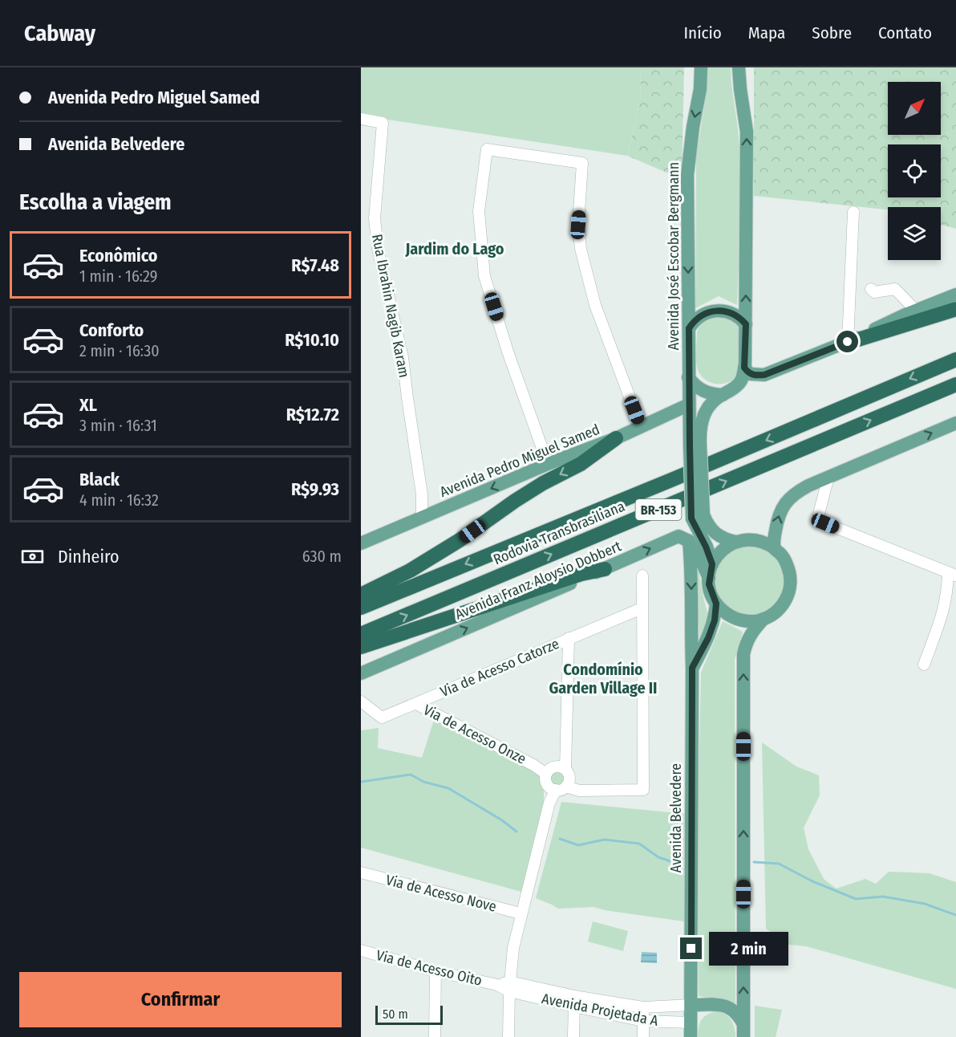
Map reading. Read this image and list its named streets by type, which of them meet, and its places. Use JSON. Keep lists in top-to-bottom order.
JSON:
{
  "streets": {
    "highway": ["BR-153", "Rodovia Transbrasiliana"],
    "main road": [
      "Avenida José Escobar Bergmann",
      "Avenida Pedro Miguel Samed",
      "Avenida Franz Aloysio Dobbert",
      "Avenida Belvedere"
    ],
    "street": [
      "Rua Ibrahin Nagib Karam",
      "Via de Acesso Catorze",
      "Via de Acesso Onze",
      "Via de Acesso Nove",
      "Via de Acesso Oito",
      "Avenida Projetada A"
    ]
  },
  "crossings": [
    ["Avenida José Escobar Bergmann", "Avenida Pedro Miguel Samed"],
    ["Rua Ibrahin Nagib Karam", "Avenida Pedro Miguel Samed"],
    ["Via de Acesso Catorze", "Via de Acesso Onze"],
    ["Avenida Belvedere", "Avenida Projetada A"],
    ["Via de Acesso Oito", "Avenida Projetada A"]
  ],
  "one_way": ["Avenida Pedro Miguel Samed", "Avenida Franz Aloysio Dobbert"],
  "districts": ["Jardim do Lago", "Condomínio Garden Village II"],
  "scale_bar": "50 m",
  "north": "top right",
  "page": {
    "header": "Cabway",
    "nav": [
      "Início",
      "Mapa",
      "Sobre",
      "Contato"
    ],
    "banner": ["Avenida Pedro Miguel Samed", "Avenida Belvedere"],
    "heading": "Escolha a viagem",
    "list": [
      {
        "name": "Econômico",
        "note": "1 min · 16:29",
        "value": "R$7.48"
      },
      {
        "name": "Conforto",
        "note": "2 min · 16:30",
        "value": "R$10.10"
      },
      {
        "name": "XL",
        "note": "3 min · 16:31",
        "value": "R$12.72"
      },
      {
        "name": "Black",
        "note": "4 min · 16:32",
        "value": "R$9.93"
      }
    ],
    "pay": ["Dinheiro", "630 m"],
    "bubble": "2 min",
    "buttons": "Confirmar",
    "scale": "50 m"
  }
}
